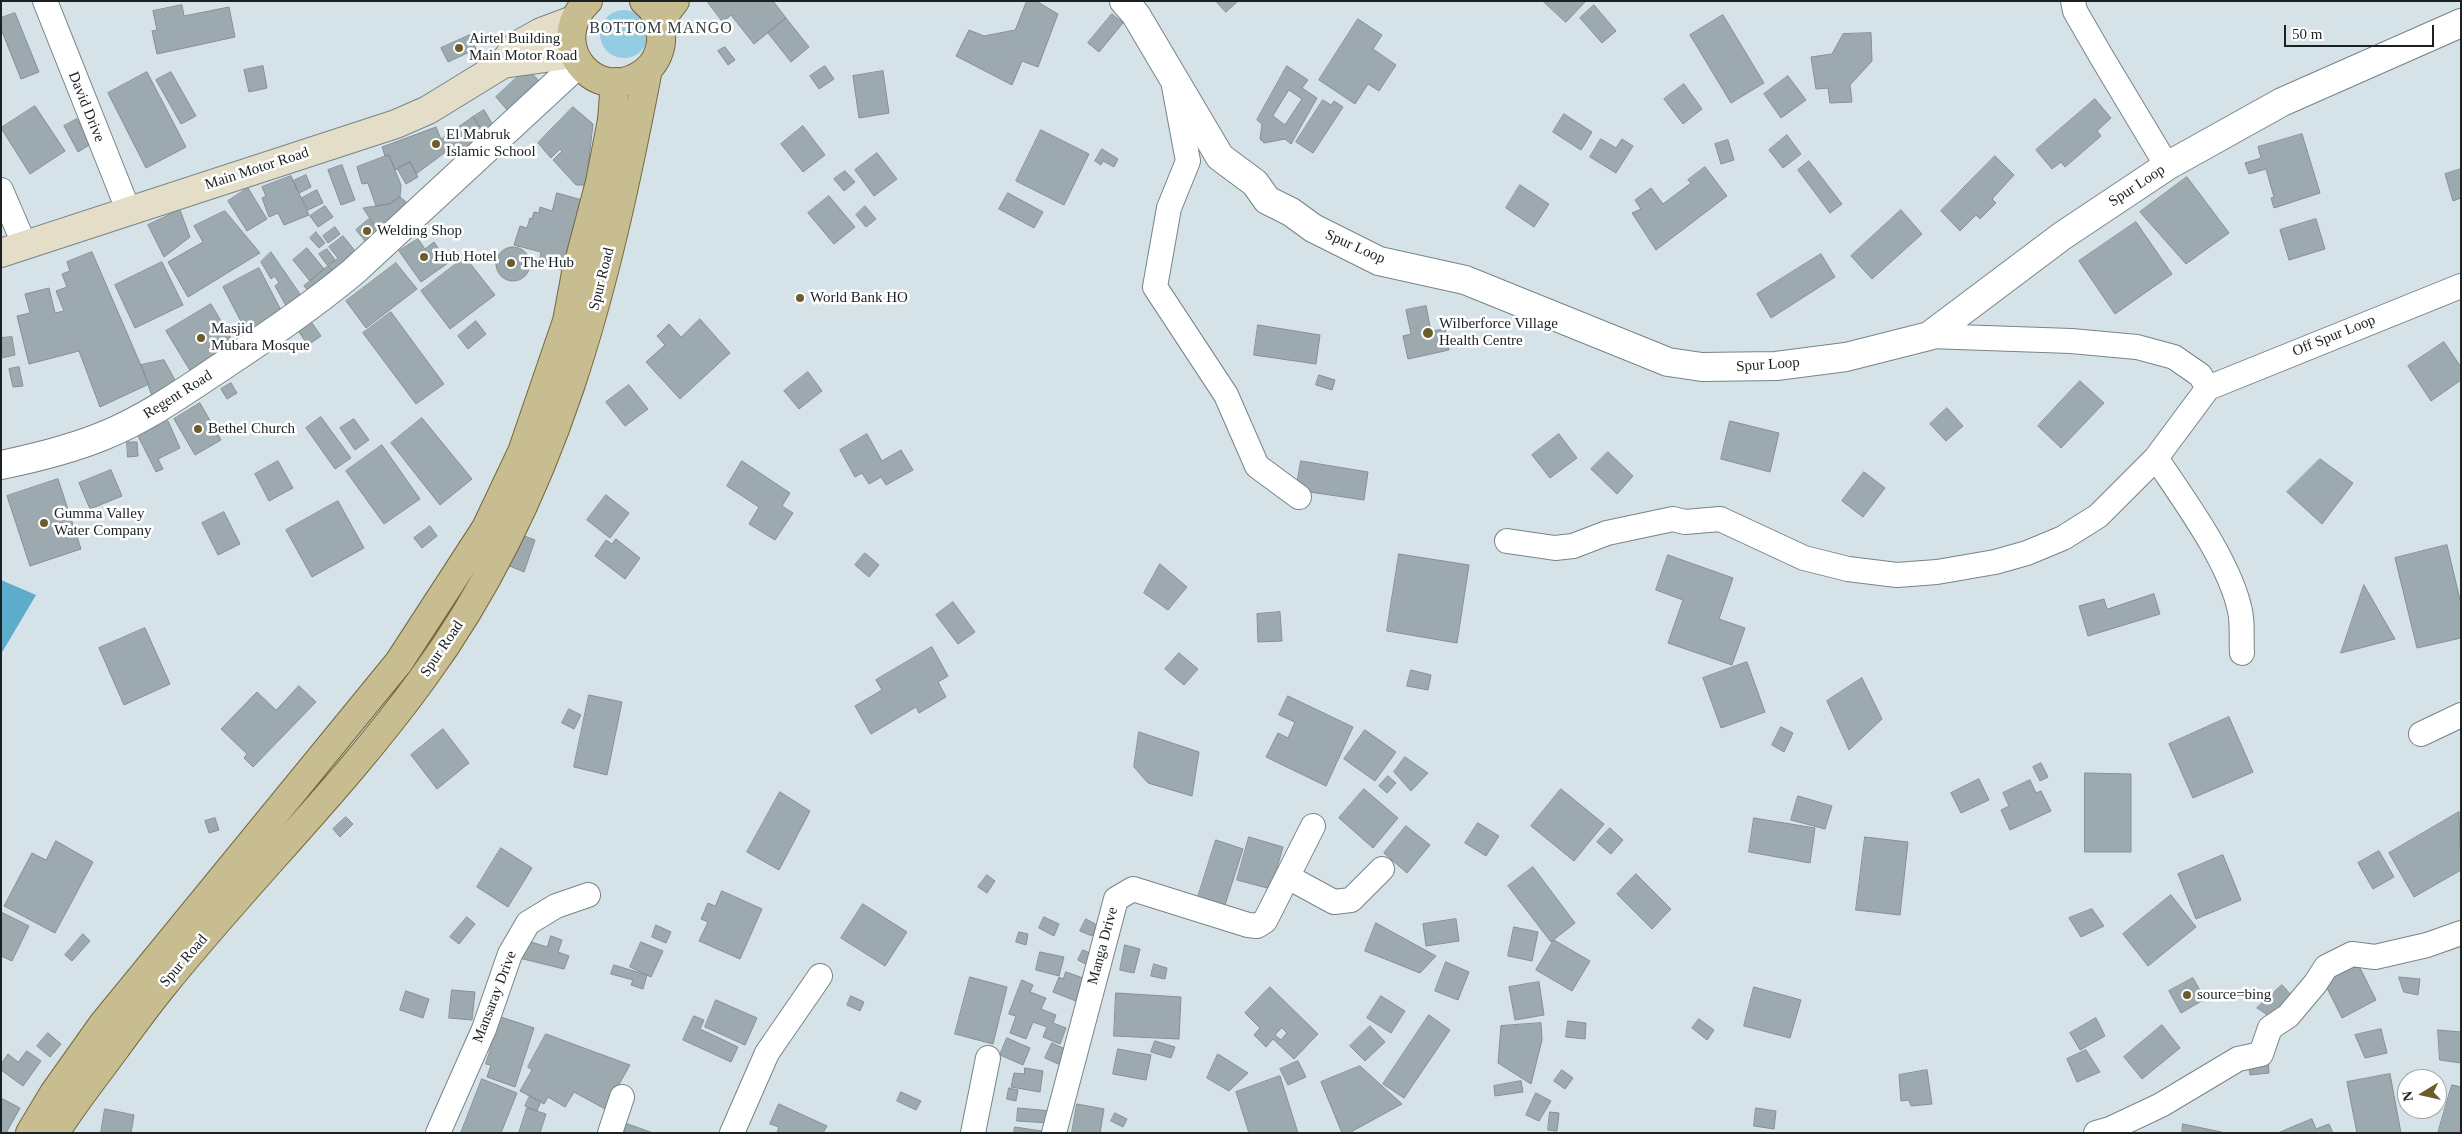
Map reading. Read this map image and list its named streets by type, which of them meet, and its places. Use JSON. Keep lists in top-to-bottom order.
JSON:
{
  "streets": {
    "main road": ["Main Motor Road", "Spur Road"],
    "street": [
      "David Drive",
      "Spur Loop",
      "Off Spur Loop",
      "Regent Road",
      "Manga Drive",
      "Mansaray Drive"
    ]
  },
  "crossings": [
    ["David Drive", "Main Motor Road"],
    ["Main Motor Road", "Regent Road"]
  ],
  "districts": ["BOTTOM MANGO"],
  "places": [
    "Airtel Building Main Motor Road",
    "El Mabruk Islamic School",
    "Welding Shop",
    "Hub Hotel",
    "The Hub",
    "World Bank HO",
    "Wilberforce Village Health Centre",
    "Masjid Mubara Mosque",
    "Bethel Church",
    "Gumma Valley Water Company",
    "source=bing"
  ],
  "scale_bar": "50 m",
  "north": "left"
}
